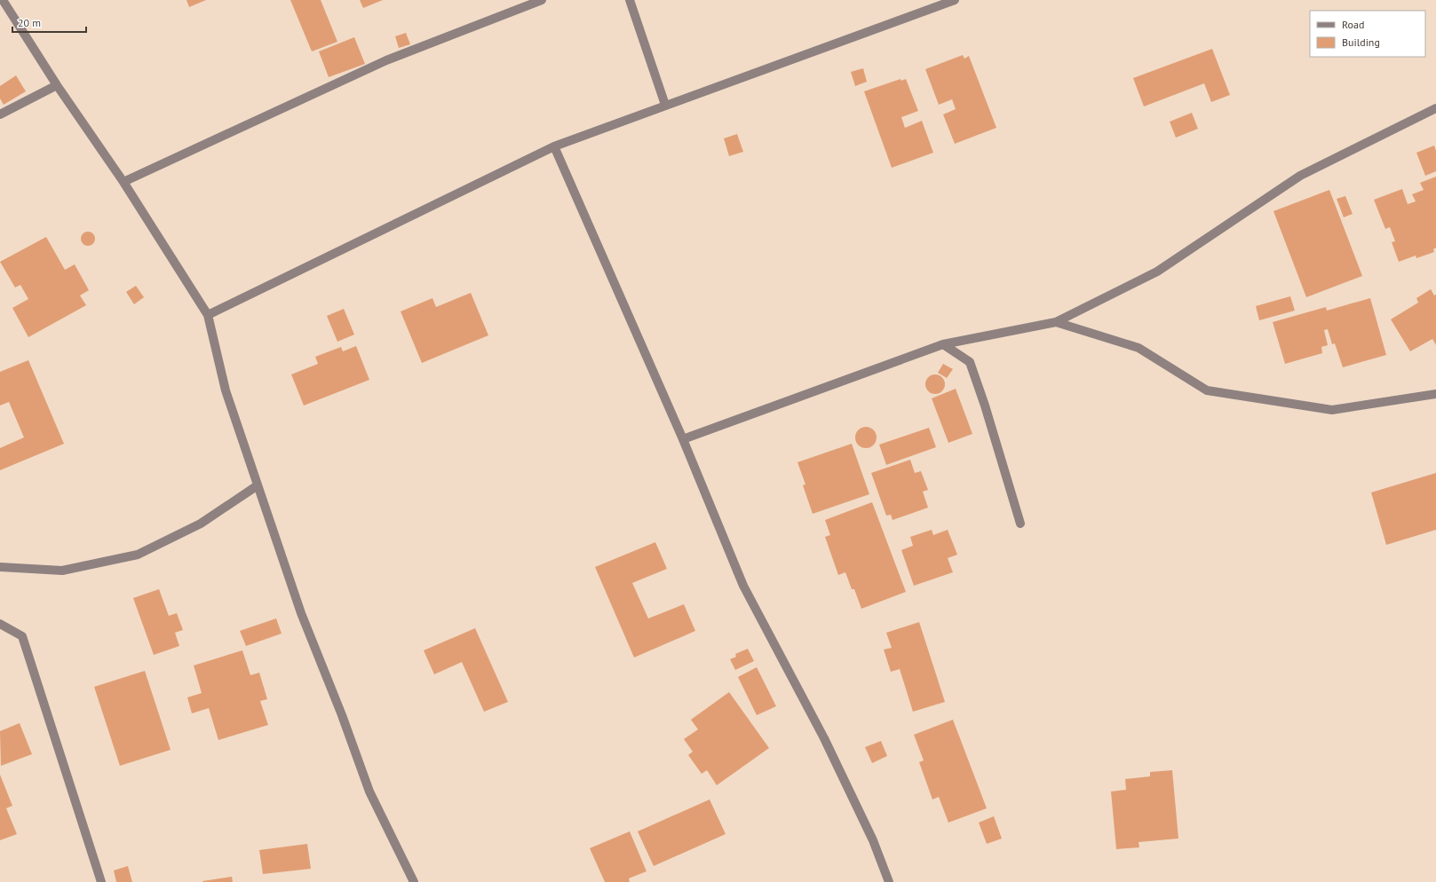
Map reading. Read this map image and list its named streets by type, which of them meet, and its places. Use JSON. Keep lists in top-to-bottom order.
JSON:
{
  "legend": ["Road", "Building"],
  "scale_bar": "20 m"
}
